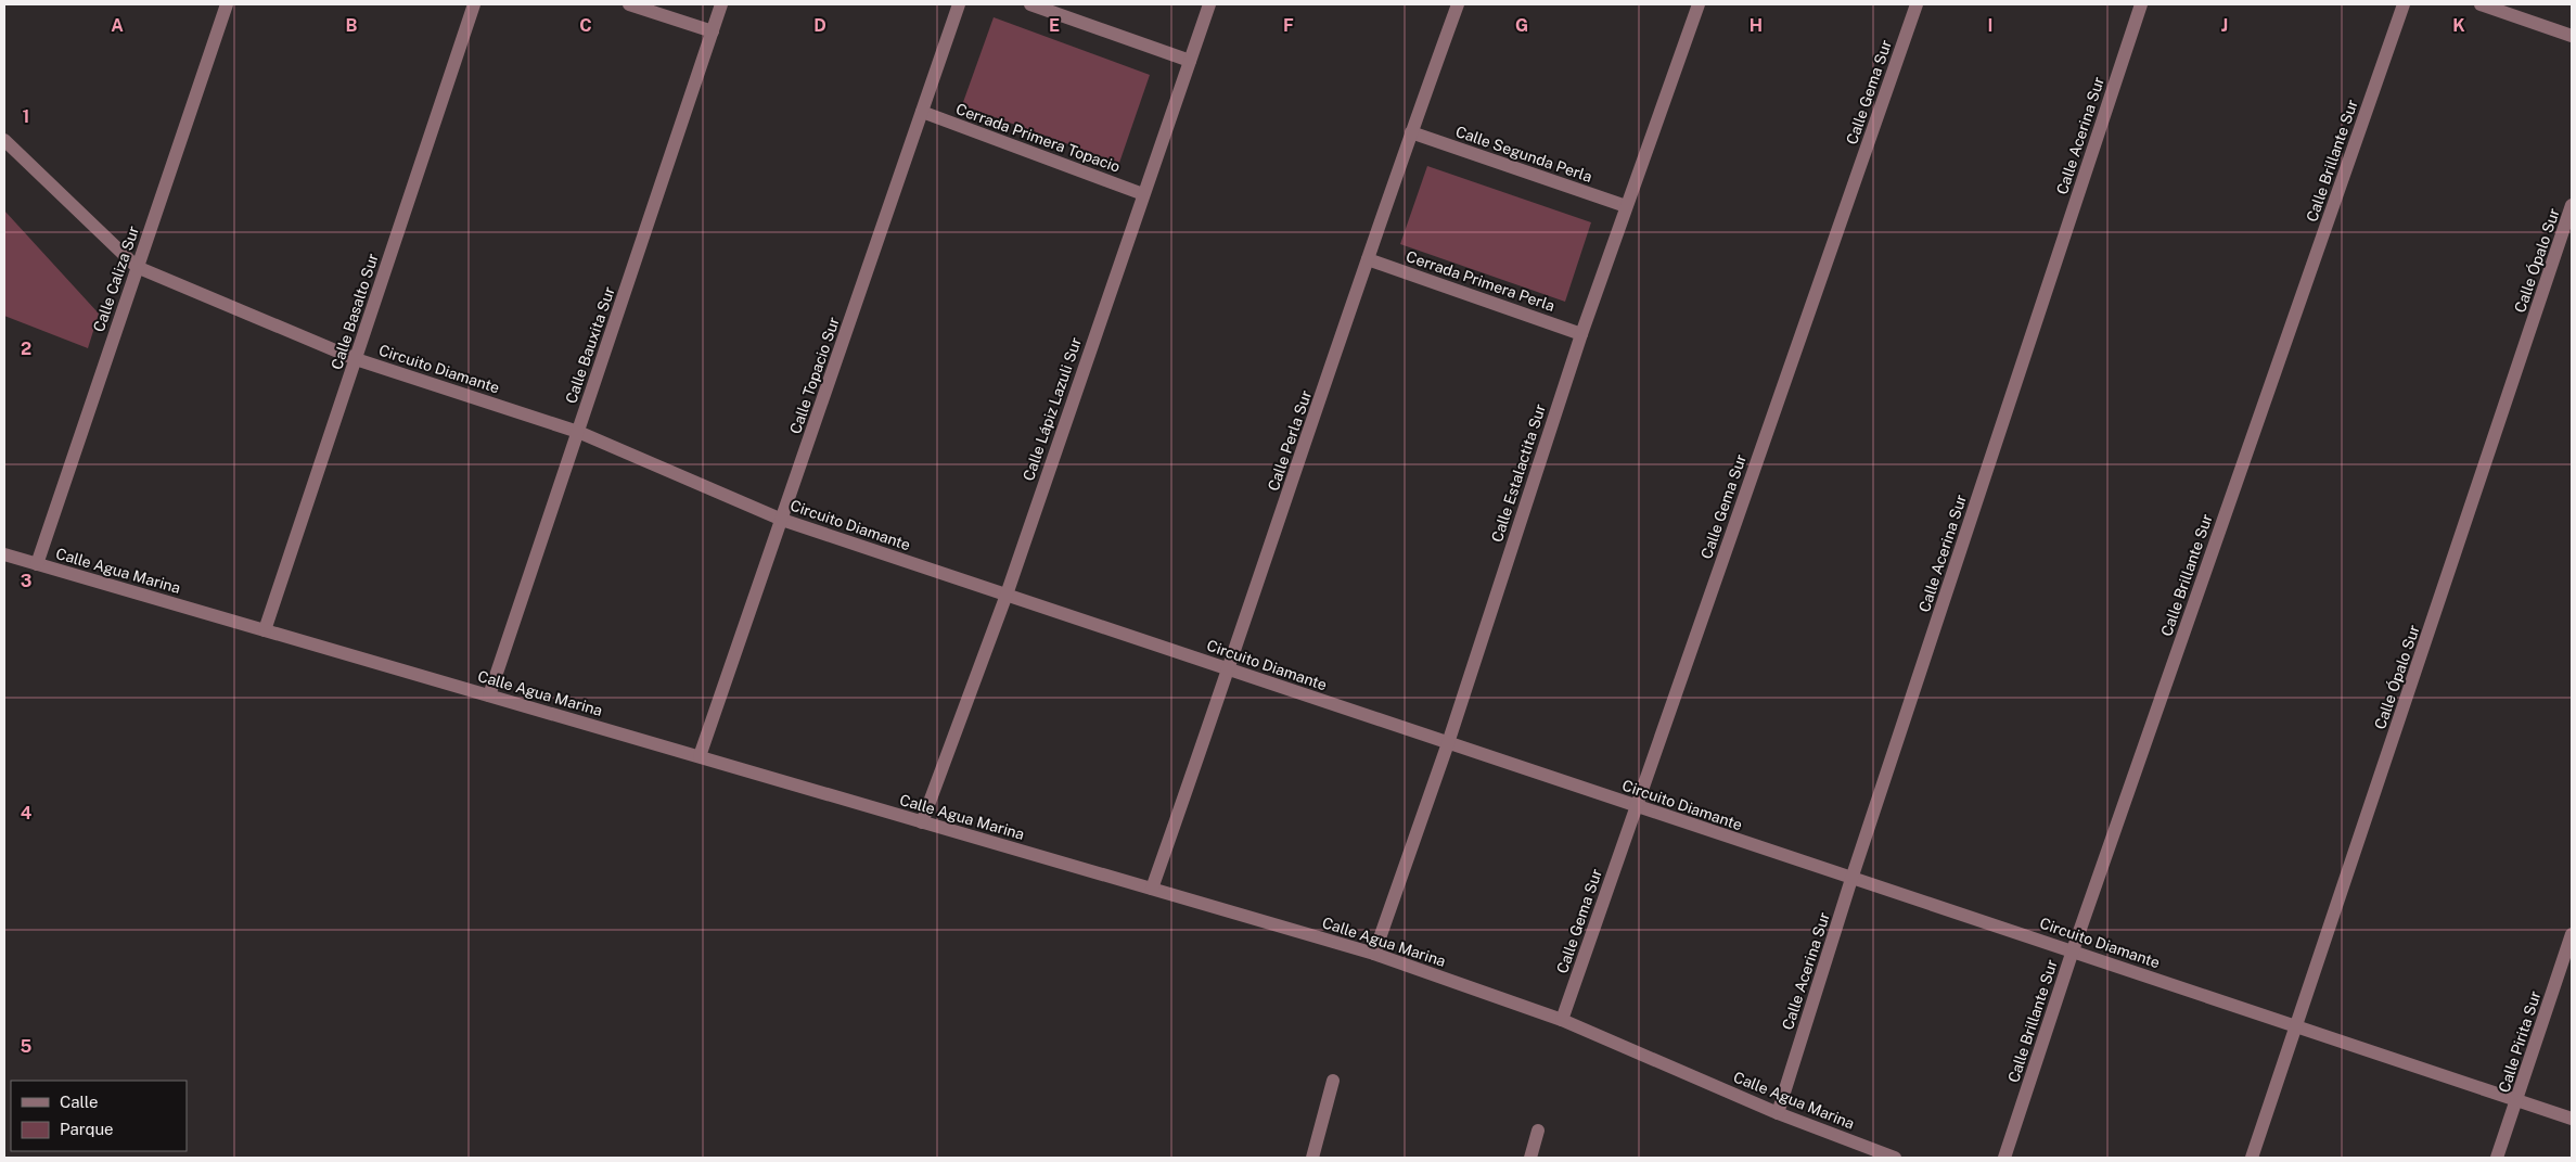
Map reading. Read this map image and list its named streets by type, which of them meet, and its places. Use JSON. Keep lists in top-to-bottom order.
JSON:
{
  "streets": {
    "street": [
      "Calle Gema Sur",
      "Calle Acerina Sur",
      "Cerrada Primera Topacio",
      "Calle Segunda Perla",
      "Calle Brillante Sur",
      "Calle Ópalo Sur",
      "Calle Caliza Sur",
      "Cerrada Primera Perla",
      "Calle Basalto Sur",
      "Calle Bauxita Sur",
      "Circuito Diamante",
      "Calle Topacio Sur",
      "Calle Lápiz Lazuli Sur",
      "Calle Perla Sur",
      "Calle Estalactita Sur",
      "Calle Agua Marina",
      "Calle Pirita Sur"
    ]
  },
  "crossings": [
    ["Calle Gema Sur", "Circuito Diamante"],
    ["Calle Gema Sur", "Calle Agua Marina"],
    ["Calle Acerina Sur", "Circuito Diamante"],
    ["Calle Acerina Sur", "Calle Agua Marina"],
    ["Cerrada Primera Topacio", "Calle Topacio Sur"],
    ["Cerrada Primera Topacio", "Calle Lápiz Lazuli Sur"],
    ["Calle Segunda Perla", "Calle Perla Sur"],
    ["Calle Segunda Perla", "Calle Estalactita Sur"],
    ["Calle Brillante Sur", "Circuito Diamante"],
    ["Calle Ópalo Sur", "Circuito Diamante"],
    ["Calle Caliza Sur", "Circuito Diamante"],
    ["Calle Caliza Sur", "Calle Agua Marina"],
    ["Cerrada Primera Perla", "Calle Perla Sur"],
    ["Cerrada Primera Perla", "Calle Estalactita Sur"],
    ["Calle Basalto Sur", "Circuito Diamante"],
    ["Calle Basalto Sur", "Calle Agua Marina"],
    ["Calle Bauxita Sur", "Circuito Diamante"],
    ["Calle Bauxita Sur", "Calle Agua Marina"],
    ["Circuito Diamante", "Calle Topacio Sur"],
    ["Circuito Diamante", "Calle Lápiz Lazuli Sur"],
    ["Circuito Diamante", "Calle Perla Sur"],
    ["Circuito Diamante", "Calle Estalactita Sur"],
    ["Circuito Diamante", "Calle Pirita Sur"],
    ["Calle Topacio Sur", "Calle Agua Marina"],
    ["Calle Lápiz Lazuli Sur", "Calle Agua Marina"],
    ["Calle Perla Sur", "Calle Agua Marina"],
    ["Calle Estalactita Sur", "Calle Agua Marina"]
  ],
  "legend": ["Calle", "Parque"],
  "grid": {
    "columns": [
      "A",
      "B",
      "C",
      "D",
      "E",
      "F",
      "G",
      "H",
      "I",
      "J",
      "K"
    ],
    "rows": [
      "1",
      "2",
      "3",
      "4",
      "5"
    ]
  }
}
